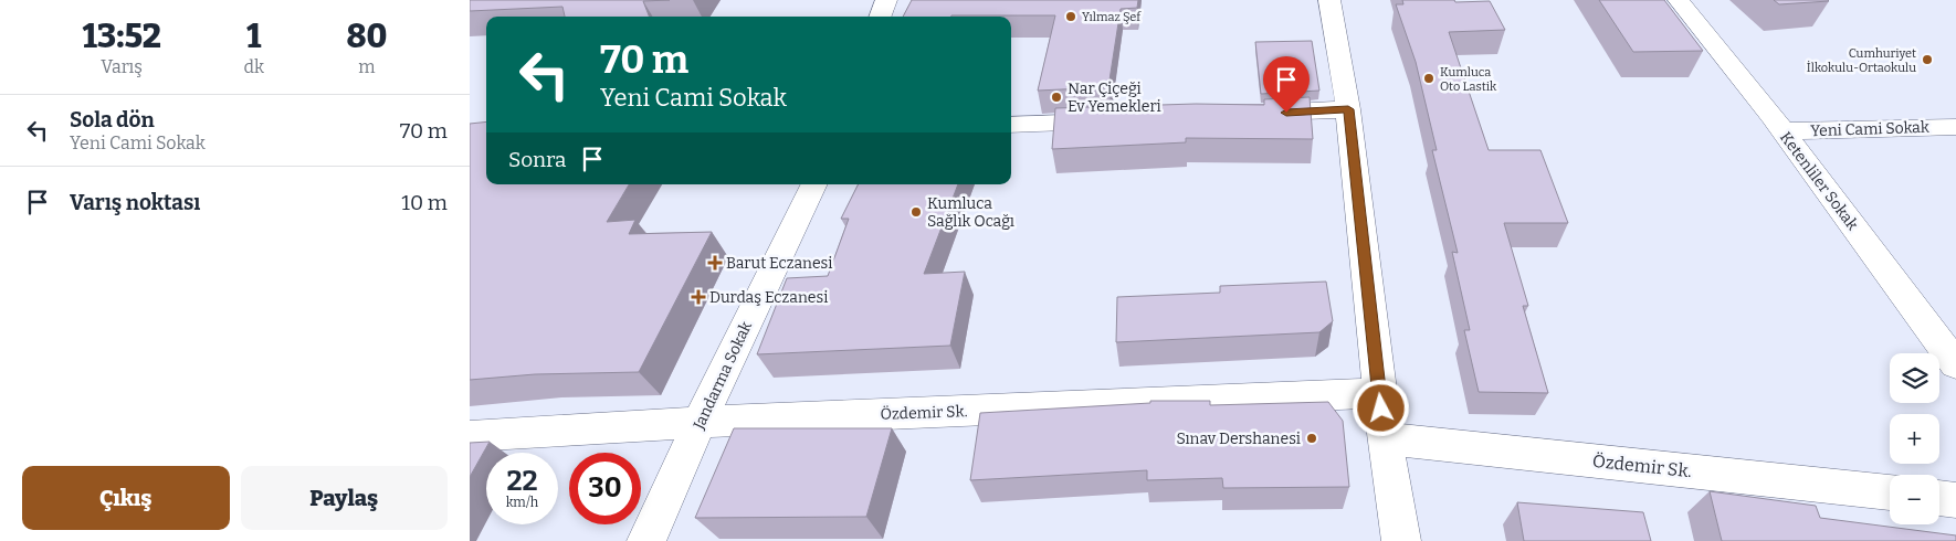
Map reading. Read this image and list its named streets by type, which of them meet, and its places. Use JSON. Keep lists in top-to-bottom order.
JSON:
{
  "streets": {
    "street": [
      "Yeni Cami Sokak",
      "Ketenliler Sokak",
      "Jandarma Sokak",
      "Özdemir Sk."
    ]
  },
  "crossings": [
    ["Yeni Cami Sokak", "Ketenliler Sokak"],
    ["Jandarma Sokak", "Özdemir Sk."]
  ],
  "places": {
    "other": [
      "Yılmaz Şef",
      "Cumhuriyet İlkokulu-Ortaokulu",
      "Kumluca Oto Lastik",
      "Nar Çiçeği Ev Yemekleri",
      "Kumluca Sağlık Ocağı",
      "Sınav Dershanesi"
    ],
    "health": ["Barut Eczanesi", "Durdaş Eczanesi"]
  },
  "page": {
    "eta": [
      "13:52",
      "Varış",
      "1",
      "dk",
      "80",
      "m"
    ],
    "turn": ["70 m", "Yeni Cami Sokak"],
    "list": [
      {
        "name": "Sola dön",
        "note": "Yeni Cami Sokak",
        "value": "70 m"
      },
      {
        "name": "Varış noktası",
        "value": "10 m"
      }
    ],
    "then": "Sonra",
    "map_buttons": ["+", "−"],
    "speed": "22 km/h",
    "limit": "30",
    "buttons": ["Çıkış", "Paylaş"]
  }
}
